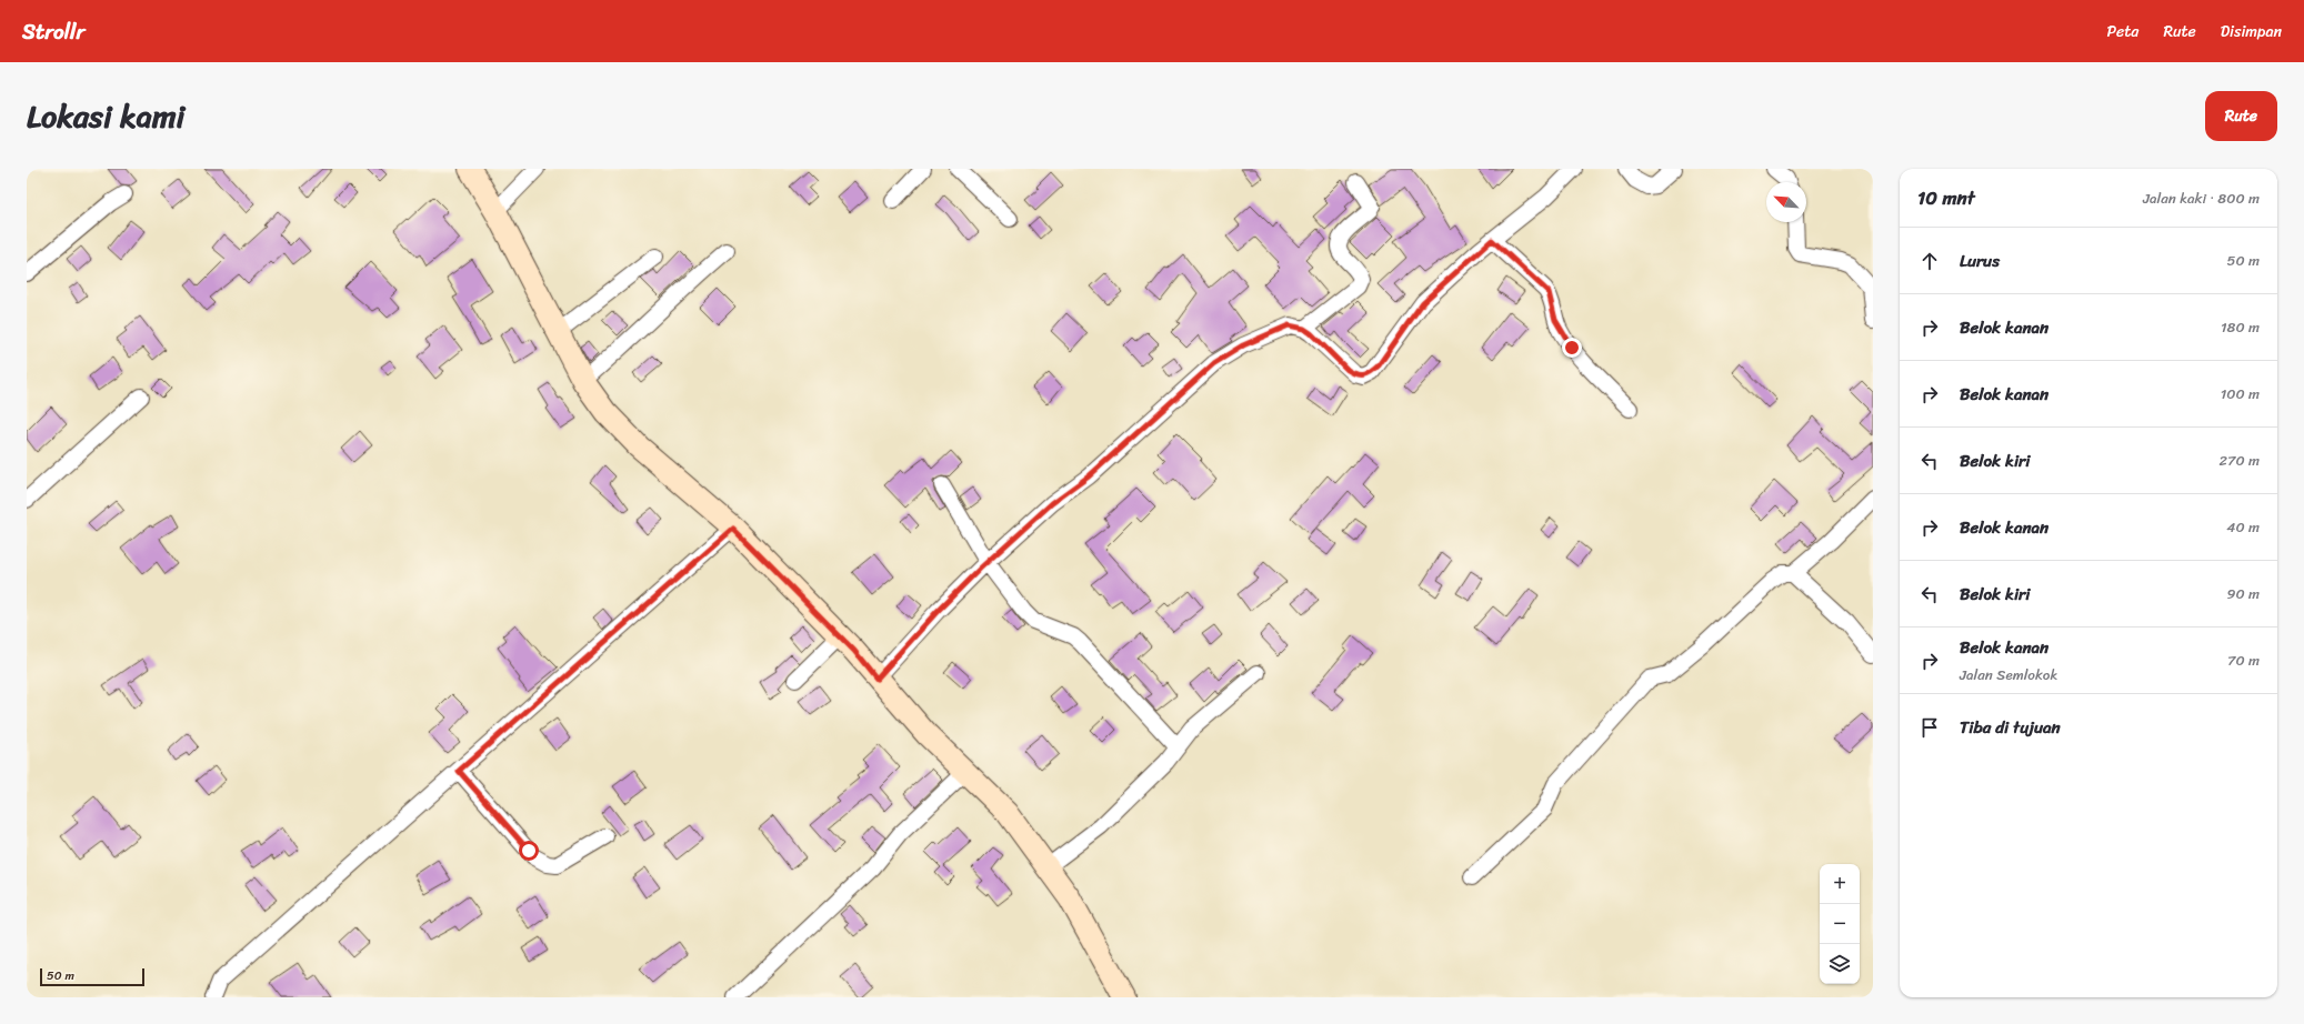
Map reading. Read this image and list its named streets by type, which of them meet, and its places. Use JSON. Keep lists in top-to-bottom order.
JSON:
{
  "scale_bar": "50 m",
  "north": "top left",
  "page": {
    "header": "Strollr",
    "nav": ["Peta", "Rute", "Disimpan"],
    "title": "Lokasi kami",
    "buttons": "Rute",
    "heading": ["10 mnt", "Jalan kaki · 800 m"],
    "list": [
      ["Lurus", "50 m"],
      ["Belok kanan", "180 m"],
      ["Belok kanan", "100 m"],
      ["Belok kiri", "270 m"],
      ["Belok kanan", "40 m"],
      ["Belok kiri", "90 m"],
      ["Belok kanan", "Jalan Semlokok", "70 m"],
      "Tiba di tujuan"
    ],
    "map_buttons": ["+", "−"],
    "scale": "50 m"
  }
}
